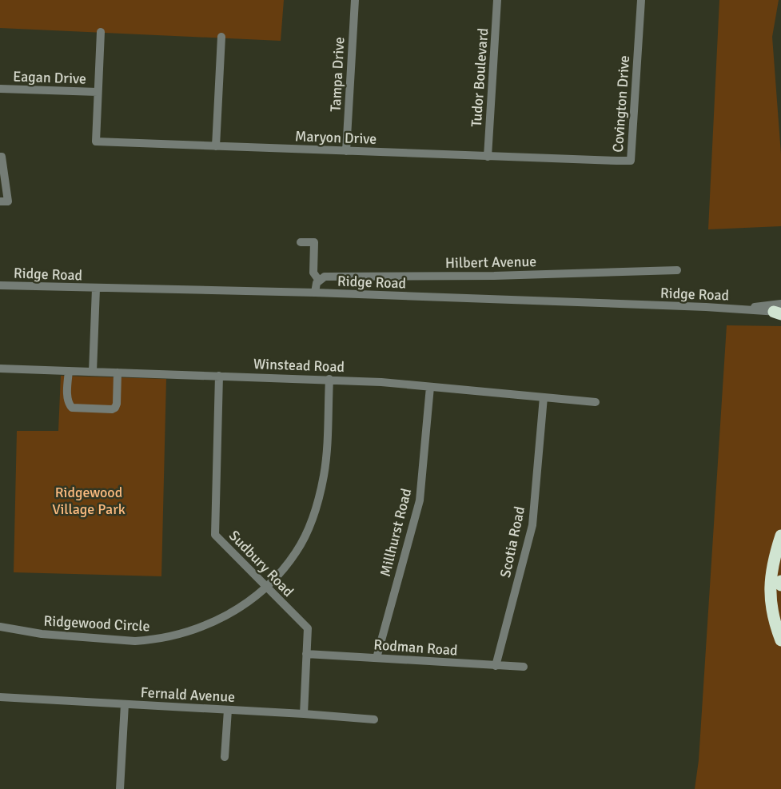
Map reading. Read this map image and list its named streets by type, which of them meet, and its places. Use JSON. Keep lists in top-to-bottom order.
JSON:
{
  "streets": {
    "street": [
      "Tampa Drive",
      "Eagan Drive",
      "Tudor Boulevard",
      "Covington Drive",
      "Maryon Drive",
      "Hilbert Avenue",
      "Ridge Road",
      "Winstead Road",
      "Millhurst Road",
      "Scotia Road",
      "Sudbury Road",
      "Ridgewood Circle",
      "Rodman Road",
      "Fernald Avenue"
    ]
  },
  "crossings": [
    ["Tampa Drive", "Maryon Drive"],
    ["Eagan Drive", "Maryon Drive"],
    ["Tudor Boulevard", "Maryon Drive"],
    ["Covington Drive", "Maryon Drive"],
    ["Winstead Road", "Millhurst Road"],
    ["Winstead Road", "Scotia Road"],
    ["Winstead Road", "Sudbury Road"],
    ["Winstead Road", "Ridgewood Circle"],
    ["Millhurst Road", "Rodman Road"],
    ["Scotia Road", "Rodman Road"],
    ["Sudbury Road", "Ridgewood Circle"],
    ["Sudbury Road", "Rodman Road"],
    ["Sudbury Road", "Fernald Avenue"]
  ],
  "parks": ["Ridgewood Village Park"]
}
